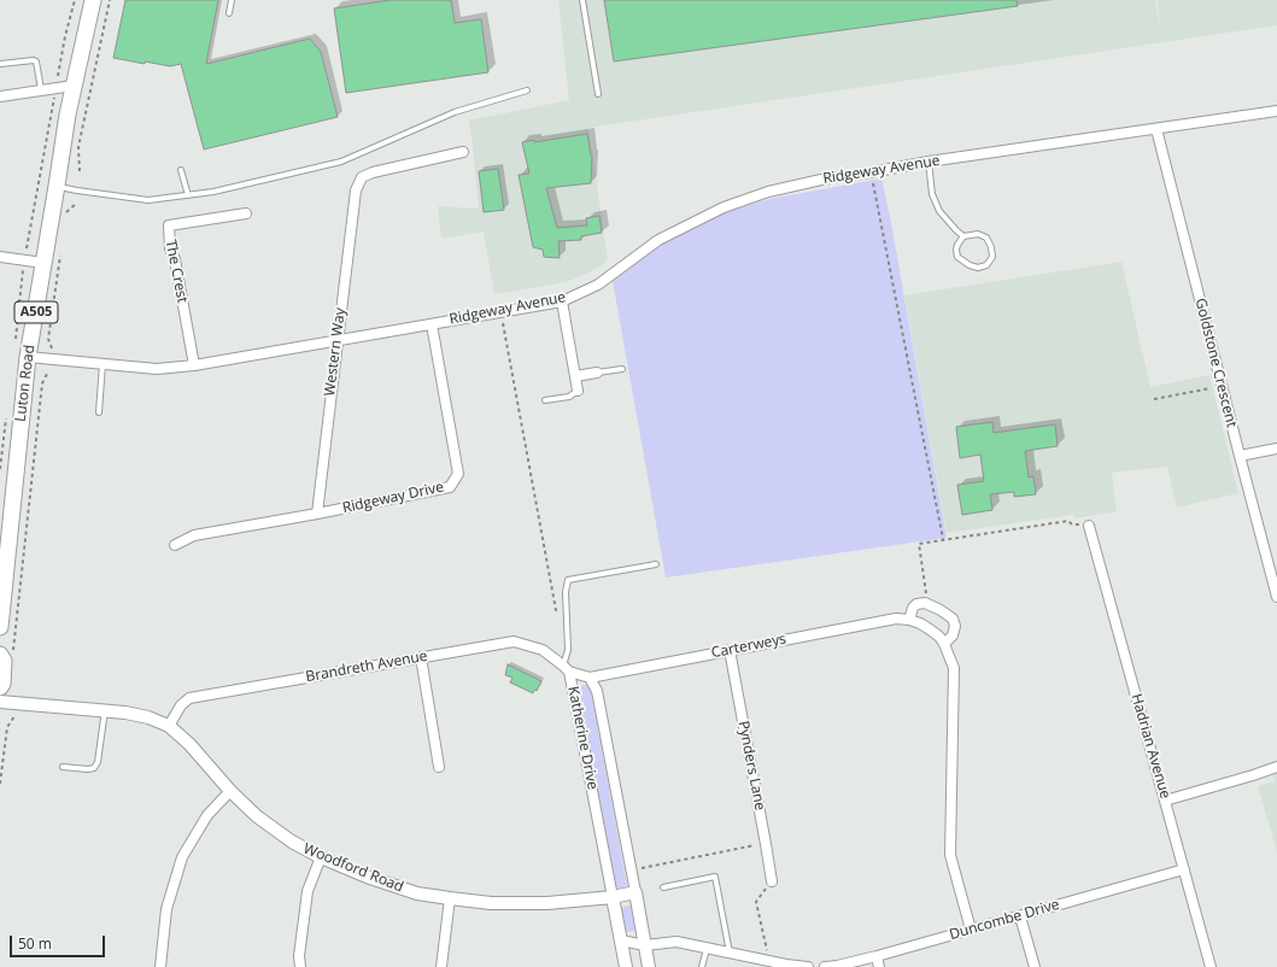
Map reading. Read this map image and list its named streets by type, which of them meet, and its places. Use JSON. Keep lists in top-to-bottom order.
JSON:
{
  "streets": {
    "main road": ["A505", "Luton Road"],
    "street": [
      "Ridgeway Avenue",
      "The Crest",
      "Western Way",
      "Goldstone Crescent",
      "Ridgeway Drive",
      "Carterweys",
      "Brandreth Avenue",
      "Katherine Drive",
      "Hadrian Avenue",
      "Pynders Lane",
      "Woodford Road",
      "Duncombe Drive"
    ]
  },
  "crossings": [
    ["Ridgeway Avenue", "The Crest"],
    ["Ridgeway Avenue", "Western Way"],
    ["Ridgeway Avenue", "Goldstone Crescent"],
    ["Ridgeway Avenue", "Luton Road"],
    ["Ridgeway Avenue", "Ridgeway Drive"],
    ["Western Way", "Ridgeway Drive"],
    ["Carterweys", "Katherine Drive"],
    ["Carterweys", "Pynders Lane"],
    ["Carterweys", "Duncombe Drive"],
    ["Brandreth Avenue", "Katherine Drive"],
    ["Brandreth Avenue", "Woodford Road"],
    ["Katherine Drive", "Woodford Road"],
    ["Hadrian Avenue", "Duncombe Drive"]
  ],
  "scale_bar": "50 m"
}
